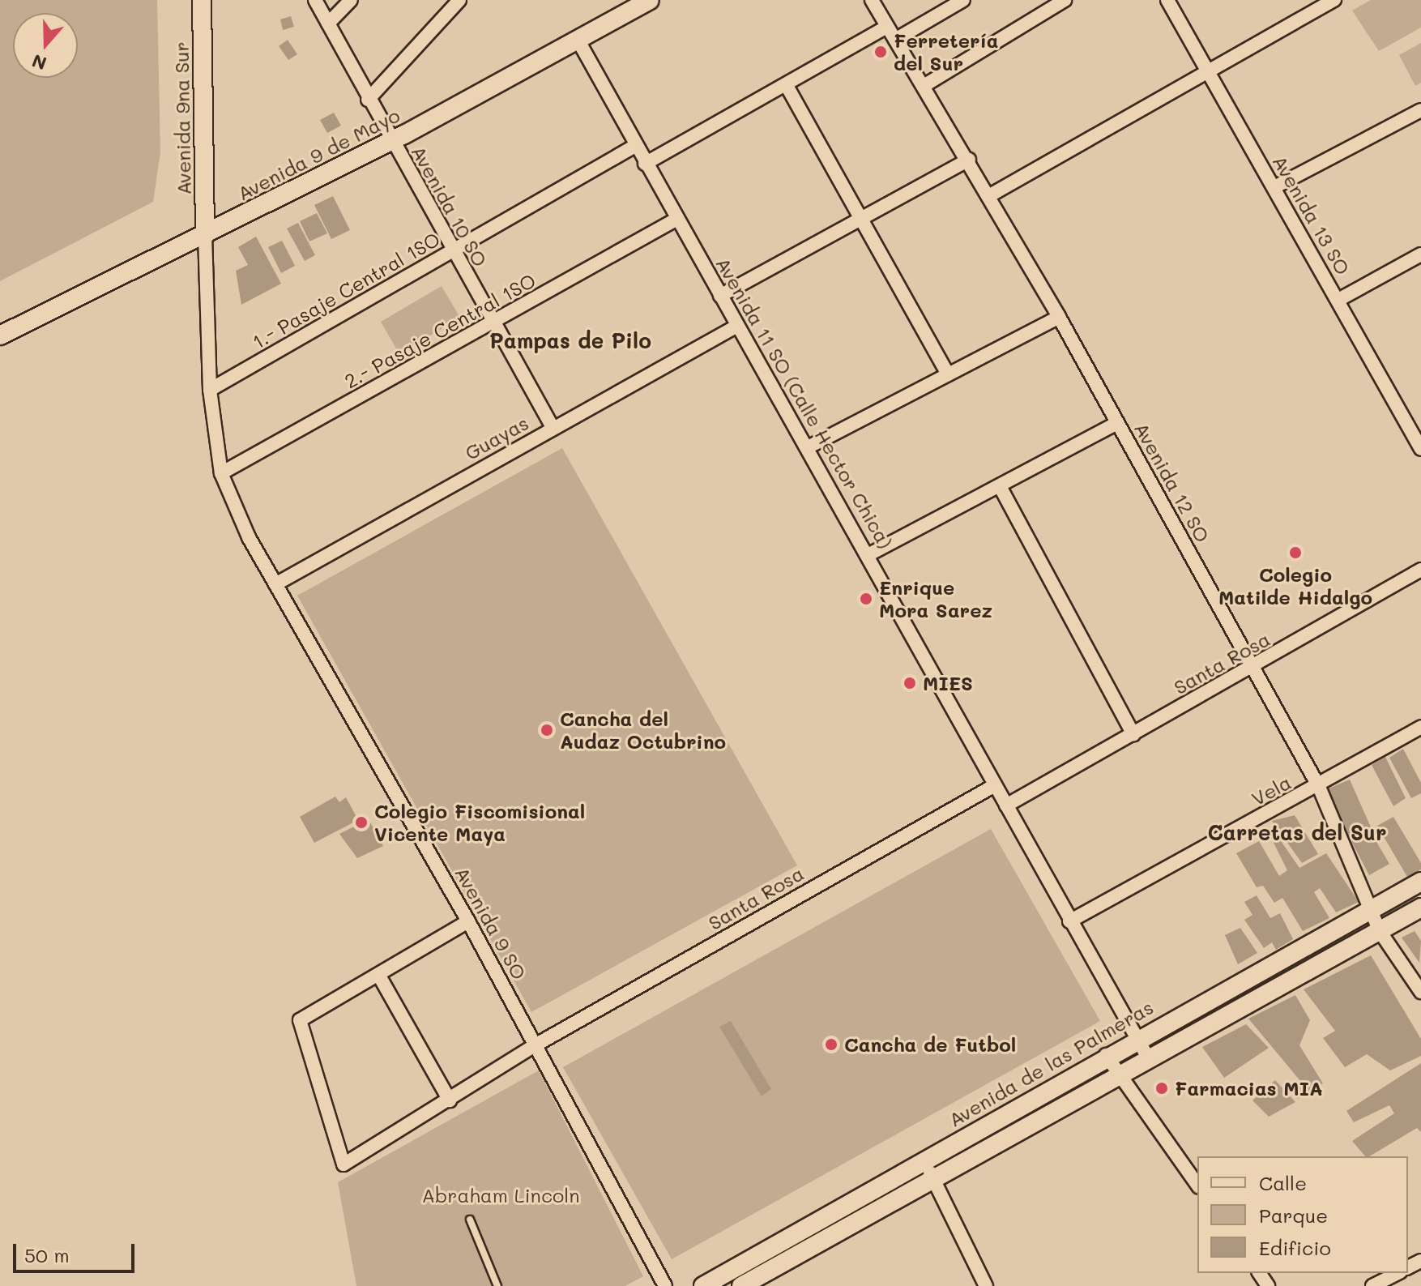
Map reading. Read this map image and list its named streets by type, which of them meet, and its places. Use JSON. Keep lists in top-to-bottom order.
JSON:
{
  "streets": {
    "street": [
      "Avenida 9na Sur",
      "Avenida 9 de Mayo",
      "Avenida 10 SO",
      "Avenida 13 SO",
      "1.- Pasaje Central 1SO",
      "2.- Pasaje Central 1SO",
      "Avenida 11 SO (Calle Hector Chica)",
      "Guayas",
      "Avenida 12 SO",
      "Santa Rosa",
      "Vela",
      "Avenida 9 SO",
      "Avenida de las Palmeras"
    ]
  },
  "crossings": [
    ["Avenida 9na Sur", "Avenida 9 de Mayo"],
    ["Avenida 9na Sur", "Avenida 9 SO"],
    ["Avenida 9 de Mayo", "Avenida 10 SO"],
    ["Avenida 9 de Mayo", "Avenida 11 SO (Calle Hector Chica)"],
    ["Avenida 9 de Mayo", "Avenida 9 SO"],
    ["Avenida 10 SO", "1.- Pasaje Central 1SO"],
    ["Avenida 10 SO", "2.- Pasaje Central 1SO"],
    ["Avenida 10 SO", "Guayas"],
    ["1.- Pasaje Central 1SO", "Avenida 11 SO (Calle Hector Chica)"],
    ["1.- Pasaje Central 1SO", "Avenida 9 SO"],
    ["2.- Pasaje Central 1SO", "Avenida 11 SO (Calle Hector Chica)"],
    ["2.- Pasaje Central 1SO", "Avenida 9 SO"],
    ["Avenida 11 SO (Calle Hector Chica)", "Guayas"],
    ["Avenida 11 SO (Calle Hector Chica)", "Santa Rosa"],
    ["Avenida 11 SO (Calle Hector Chica)", "Vela"],
    ["Avenida 11 SO (Calle Hector Chica)", "Avenida de las Palmeras"],
    ["Guayas", "Avenida 9 SO"],
    ["Avenida 12 SO", "Santa Rosa"],
    ["Avenida 12 SO", "Vela"],
    ["Avenida 12 SO", "Avenida de las Palmeras"],
    ["Santa Rosa", "Avenida 9 SO"]
  ],
  "districts": ["Pampas de Pilo", "Carretas del Sur"],
  "parks": ["Abraham Lincoln"],
  "places": [
    "Ferretería del Sur",
    "Colegio Matilde Hidalgo",
    "Enrique Mora Sarez",
    "MIES",
    "Cancha del Audaz Octubrino",
    "Colegio Fiscomisional Vicente Maya",
    "Cancha de Futbol",
    "Farmacias MIA"
  ],
  "legend": ["Calle", "Parque", "Edificio"],
  "scale_bar": "50 m",
  "north": "bottom"
}
